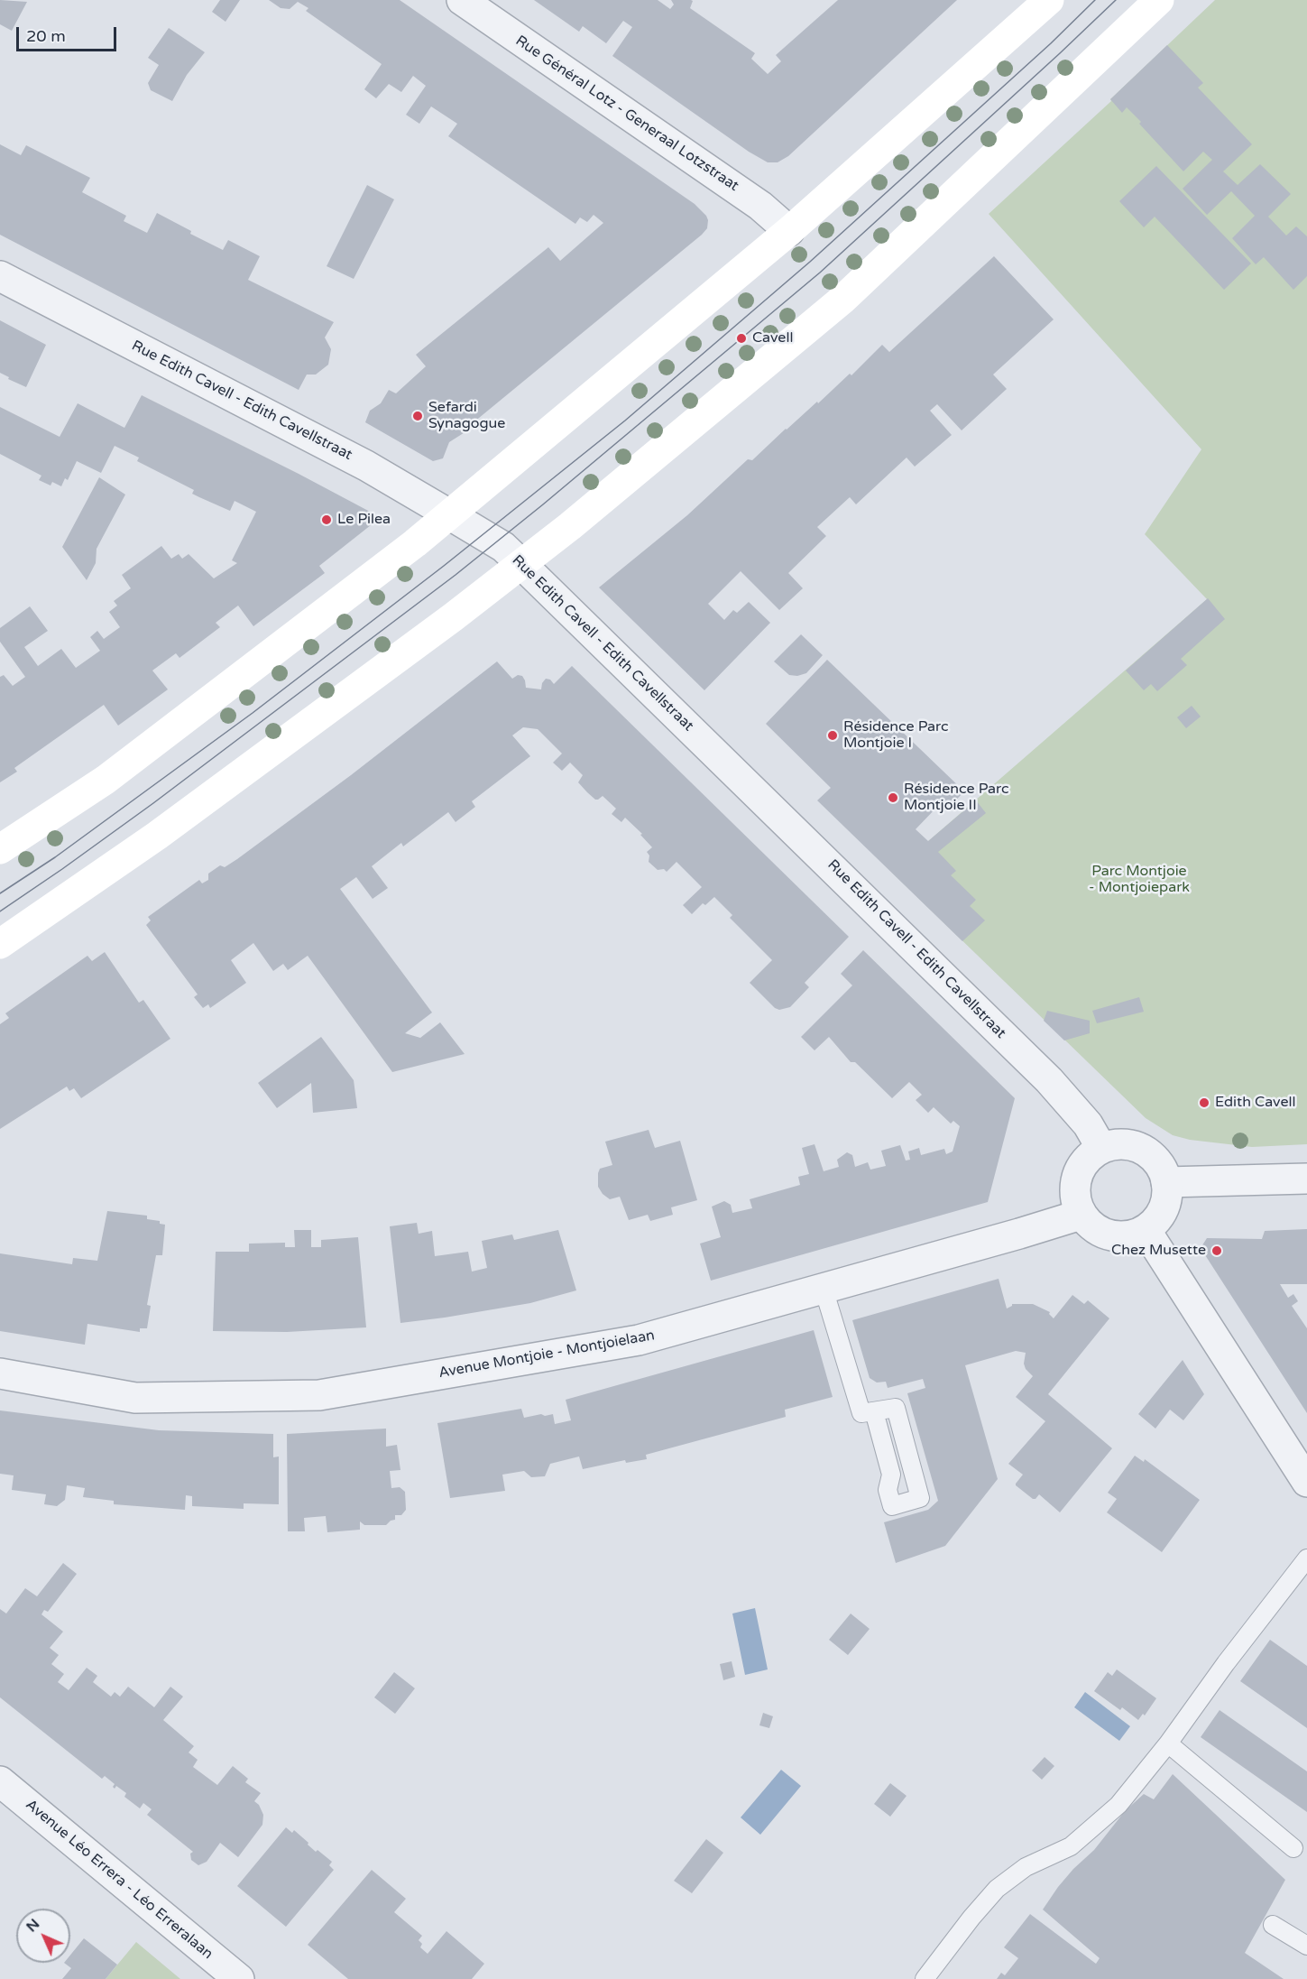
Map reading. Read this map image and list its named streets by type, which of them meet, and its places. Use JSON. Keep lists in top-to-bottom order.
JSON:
{
  "streets": {
    "street": [
      "Rue Général Lotz - Generaal Lotzstraat",
      "Rue Edith Cavell - Edith Cavellstraat",
      "Avenue Montjoie - Montjoielaan",
      "Avenue Léo Errera - Léo Erreralaan"
    ]
  },
  "crossings": [
    ["Rue Edith Cavell - Edith Cavellstraat", "Avenue Montjoie - Montjoielaan"]
  ],
  "parks": ["Parc Montjoie - Montjoiepark"],
  "places": [
    "Cavell",
    "Sefardi Synagogue",
    "Le Pilea",
    "Résidence Parc Montjoie I",
    "Résidence Parc Montjoie II",
    "Edith Cavell",
    "Chez Musette"
  ],
  "scale_bar": "20 m",
  "north": "top left"
}
